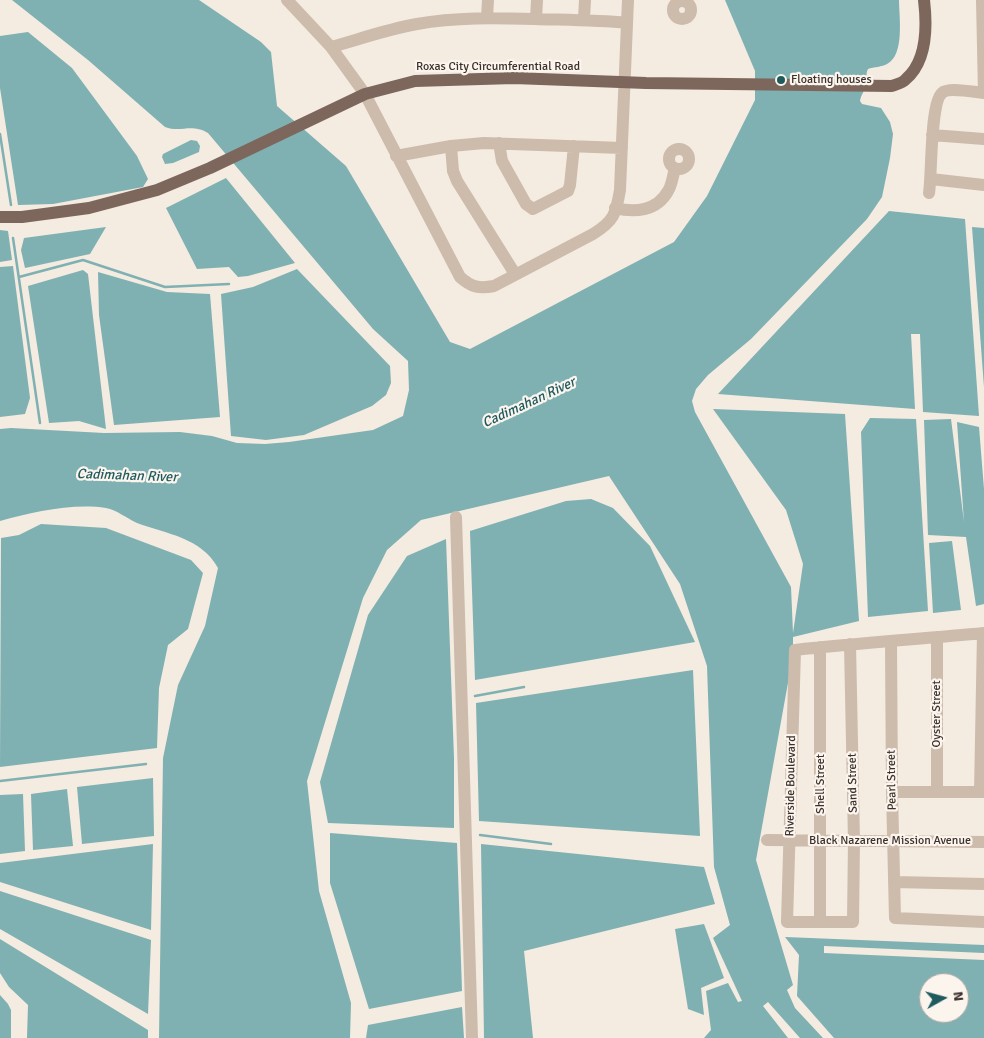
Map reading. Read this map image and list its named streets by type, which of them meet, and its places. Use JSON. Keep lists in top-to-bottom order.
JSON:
{
  "streets": {
    "main road": ["Roxas City Circumferential Road"],
    "street": [
      "Oyster Street",
      "Pearl Street",
      "Sand Street",
      "Shell Street",
      "Riverside Boulevard",
      "Black Nazarene Mission Avenue"
    ]
  },
  "crossings": [
    ["Pearl Street", "Black Nazarene Mission Avenue"],
    ["Sand Street", "Shell Street"],
    ["Sand Street", "Riverside Boulevard"],
    ["Sand Street", "Black Nazarene Mission Avenue"],
    ["Shell Street", "Riverside Boulevard"],
    ["Shell Street", "Black Nazarene Mission Avenue"],
    ["Riverside Boulevard", "Black Nazarene Mission Avenue"]
  ],
  "water": ["Cadimahan River"],
  "places": ["Floating houses"],
  "north": "right"
}
